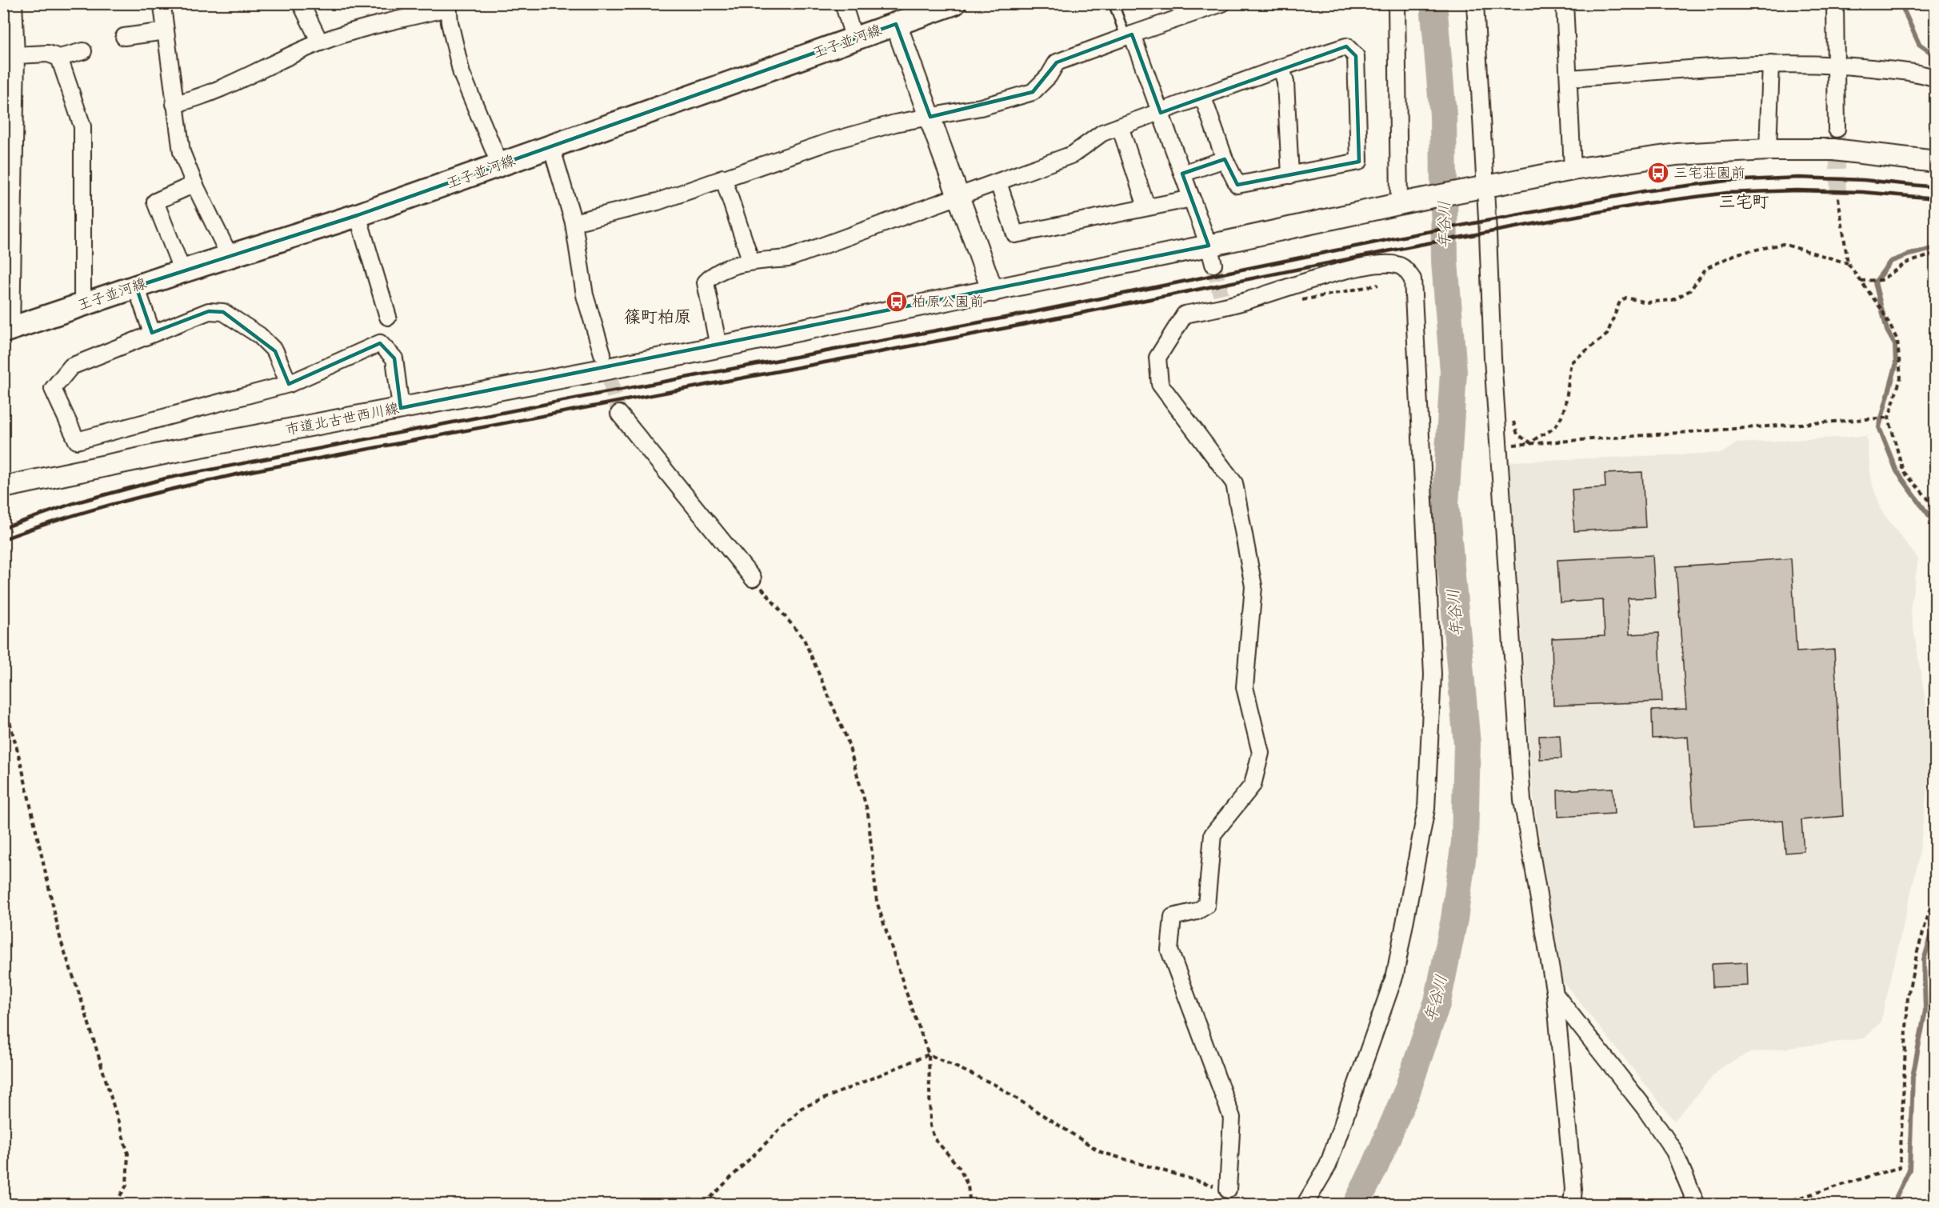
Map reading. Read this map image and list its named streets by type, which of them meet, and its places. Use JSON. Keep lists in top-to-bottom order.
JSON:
{
  "streets": {
    "main road": ["王子並河線"],
    "street": ["市道北古世西川線"]
  },
  "districts": ["三宅町", "篠町柏原"],
  "water": ["年谷川"],
  "places": {
    "bus stop": ["三宅荘園前", "柏原公園前"]
  }
}
